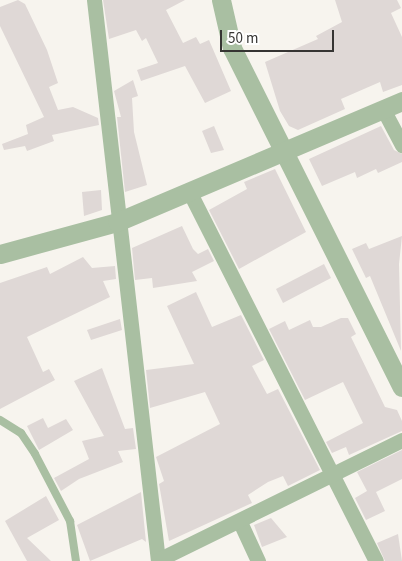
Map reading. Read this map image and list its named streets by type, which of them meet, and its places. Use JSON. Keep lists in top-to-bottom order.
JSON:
{
  "scale_bar": "50 m"
}
